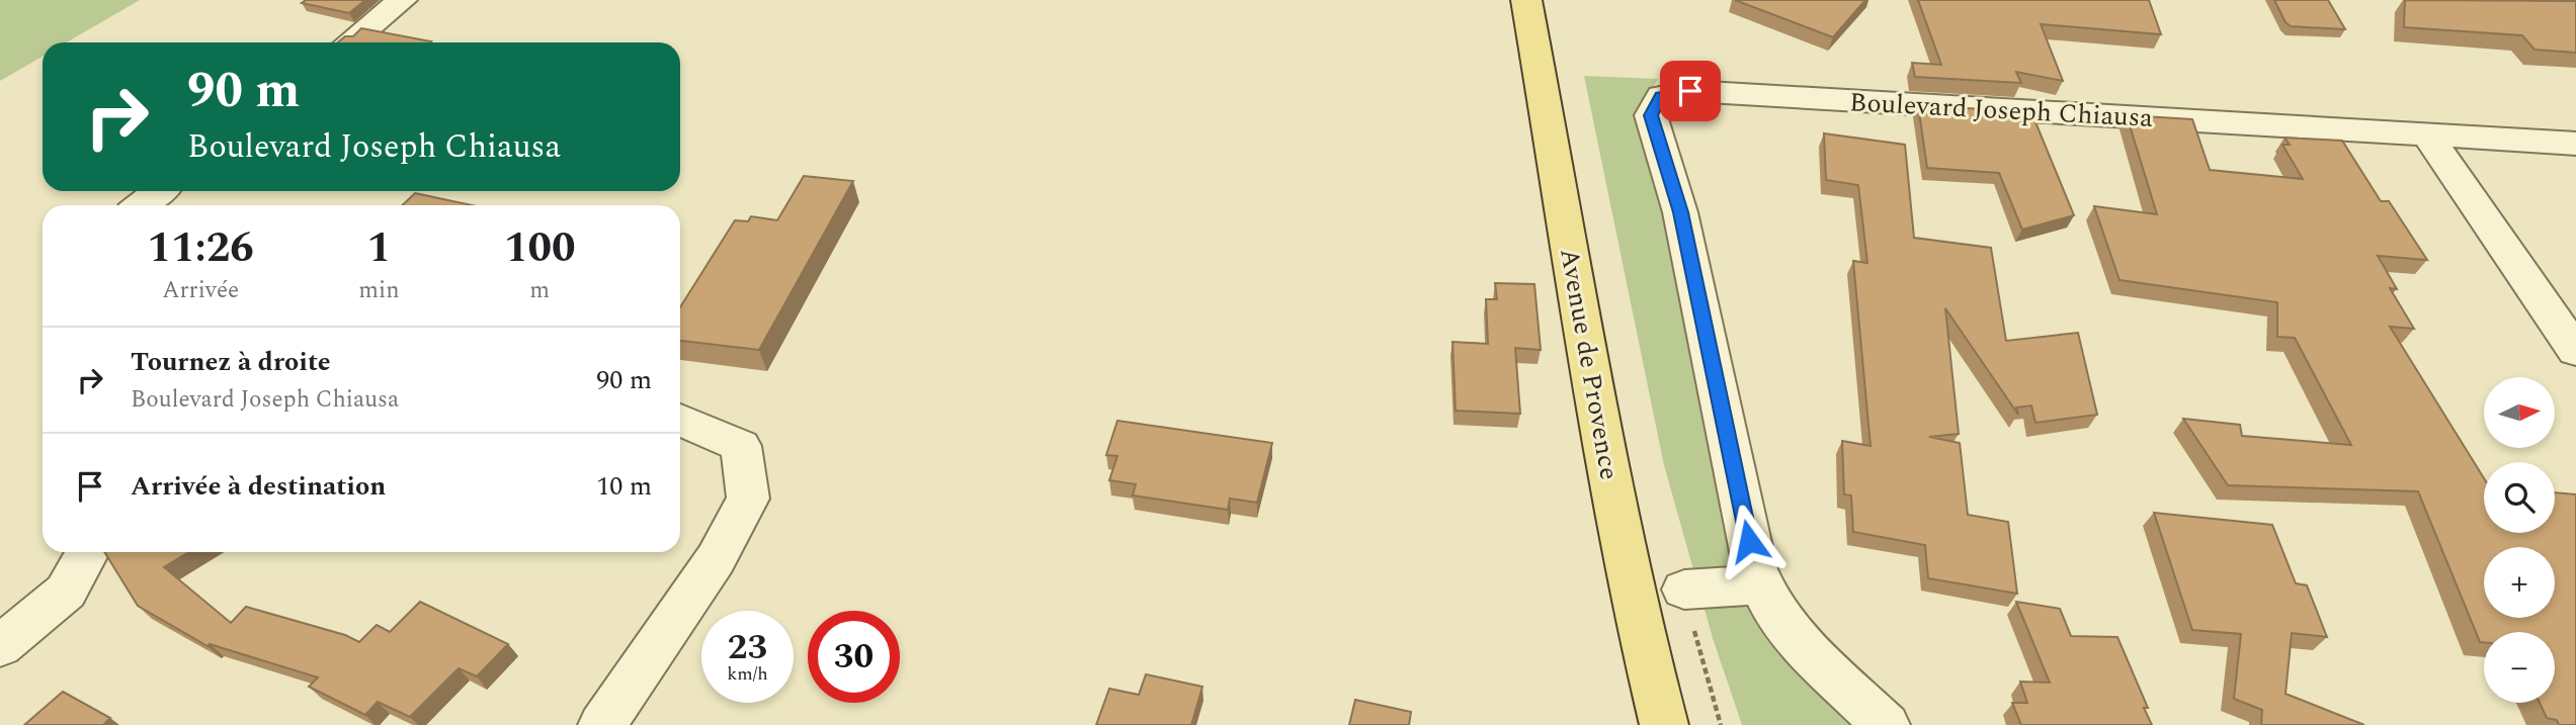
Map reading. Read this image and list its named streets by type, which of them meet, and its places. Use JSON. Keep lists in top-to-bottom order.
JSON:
{
  "streets": {
    "main road": ["Avenue de Provence"],
    "street": ["Boulevard Joseph Chiausa"]
  },
  "north": "right",
  "page": {
    "turn": ["90 m", "Boulevard Joseph Chiausa"],
    "eta": [
      "11:26",
      "Arrivée",
      "1",
      "min",
      "100",
      "m"
    ],
    "list": [
      {
        "name": "Tournez à droite",
        "note": "Boulevard Joseph Chiausa",
        "value": "90 m"
      },
      {
        "name": "Arrivée à destination",
        "value": "10 m"
      }
    ],
    "map_buttons": ["+", "−"],
    "speed": "23 km/h",
    "limit": "30"
  }
}
